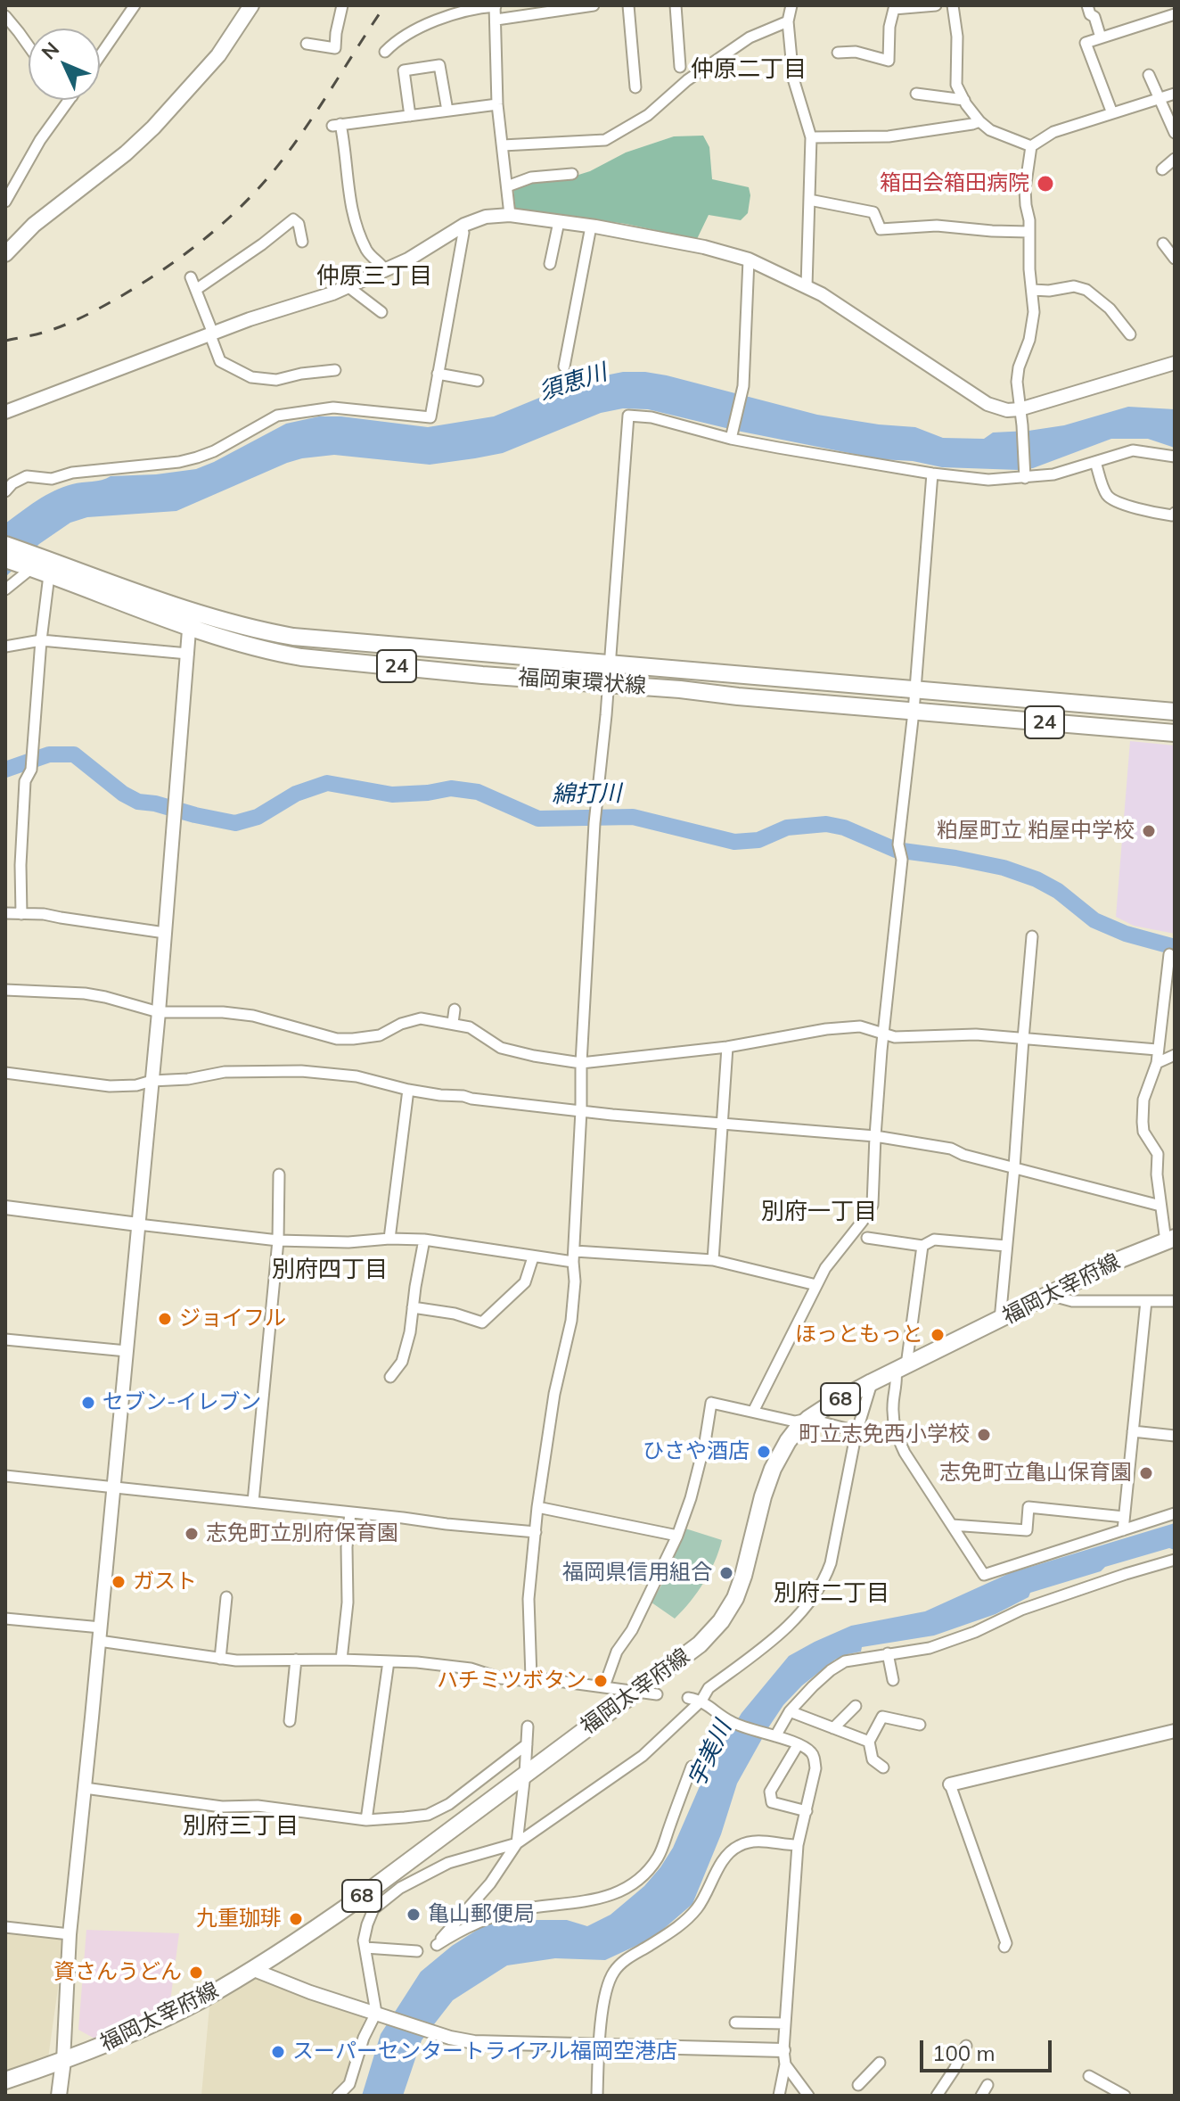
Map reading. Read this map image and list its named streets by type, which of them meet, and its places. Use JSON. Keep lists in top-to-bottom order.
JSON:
{
  "streets": {
    "main road": [
      "24",
      "福岡東環状線",
      "福岡太宰府線",
      "68"
    ]
  },
  "districts": [
    "仲原二丁目",
    "仲原三丁目",
    "別府一丁目",
    "別府四丁目",
    "別府二丁目",
    "別府三丁目"
  ],
  "water": ["須恵川", "綿打川", "宇美川"],
  "places": [
    "箱田会箱田病院",
    "粕屋町立 粕屋中学校",
    "ジョイフル",
    "ほっともっと",
    "セブン-イレブン",
    "町立志免西小学校",
    "ひさや酒店",
    "志免町立亀山保育園",
    "志免町立別府保育園",
    "福岡県信用組合",
    "ガスト",
    "ハチミツボタン",
    "亀山郵便局",
    "九重珈琲",
    "資さんうどん",
    "スーパーセンタートライアル福岡空港店"
  ],
  "scale_bar": "100 m",
  "north": "top left"
}
